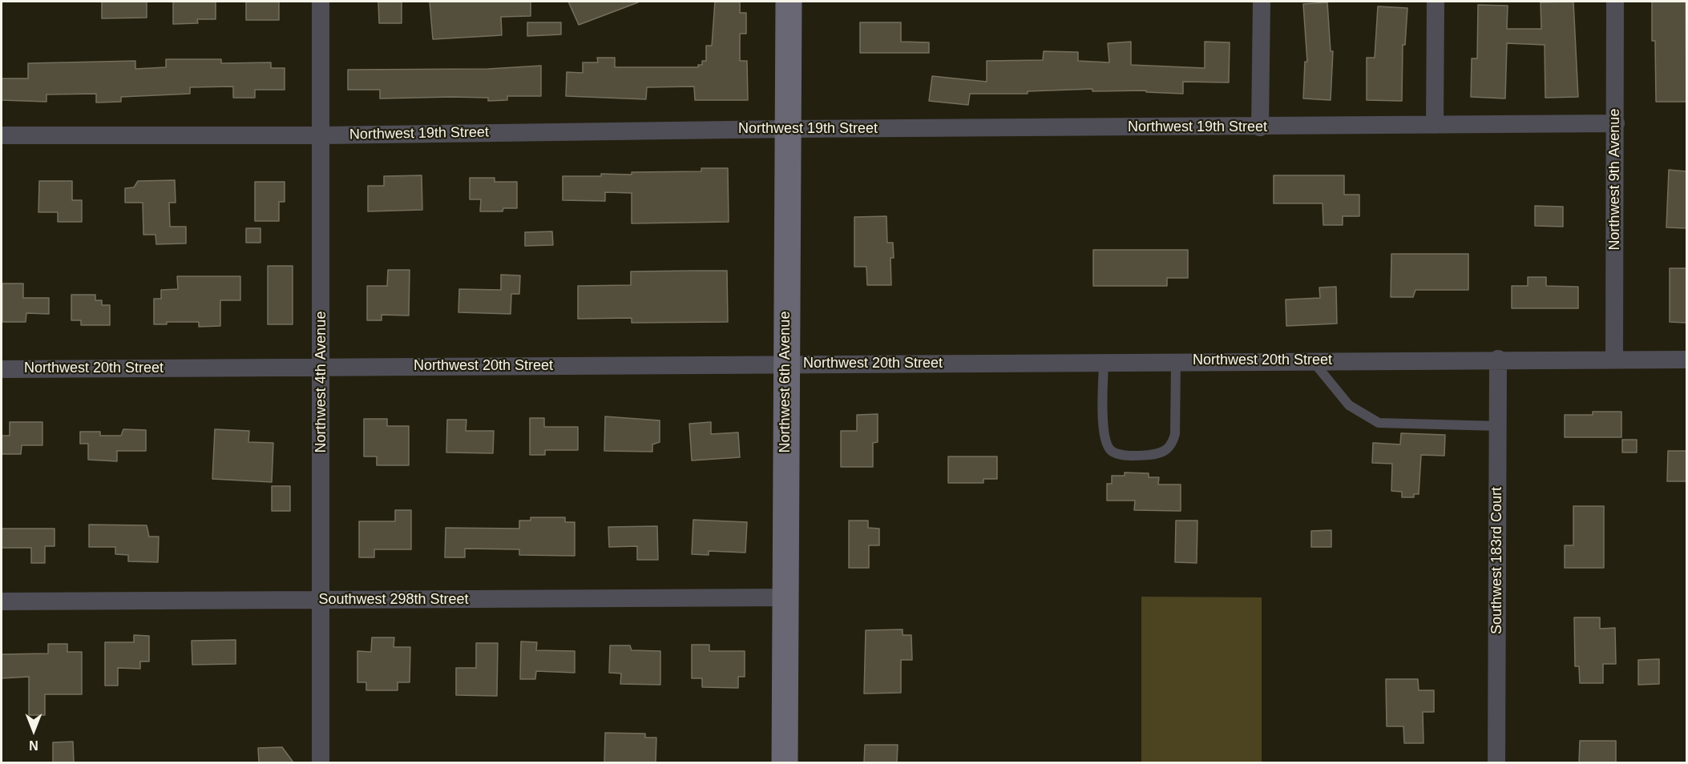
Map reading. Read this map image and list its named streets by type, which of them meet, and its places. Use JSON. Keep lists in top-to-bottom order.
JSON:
{
  "streets": {
    "street": [
      "Northwest 19th Street",
      "Northwest 9th Avenue",
      "Northwest 20th Street",
      "Northwest 4th Avenue",
      "Northwest 6th Avenue",
      "Southwest 183rd Court",
      "Southwest 298th Street"
    ]
  },
  "crossings": [
    ["Northwest 19th Street", "Northwest 9th Avenue"],
    ["Northwest 19th Street", "Northwest 4th Avenue"],
    ["Northwest 19th Street", "Northwest 6th Avenue"],
    ["Northwest 9th Avenue", "Northwest 20th Street"],
    ["Northwest 20th Street", "Northwest 4th Avenue"],
    ["Northwest 20th Street", "Northwest 6th Avenue"],
    ["Northwest 20th Street", "Southwest 183rd Court"],
    ["Northwest 4th Avenue", "Southwest 298th Street"],
    ["Northwest 6th Avenue", "Southwest 298th Street"]
  ],
  "north": "bottom"
}
